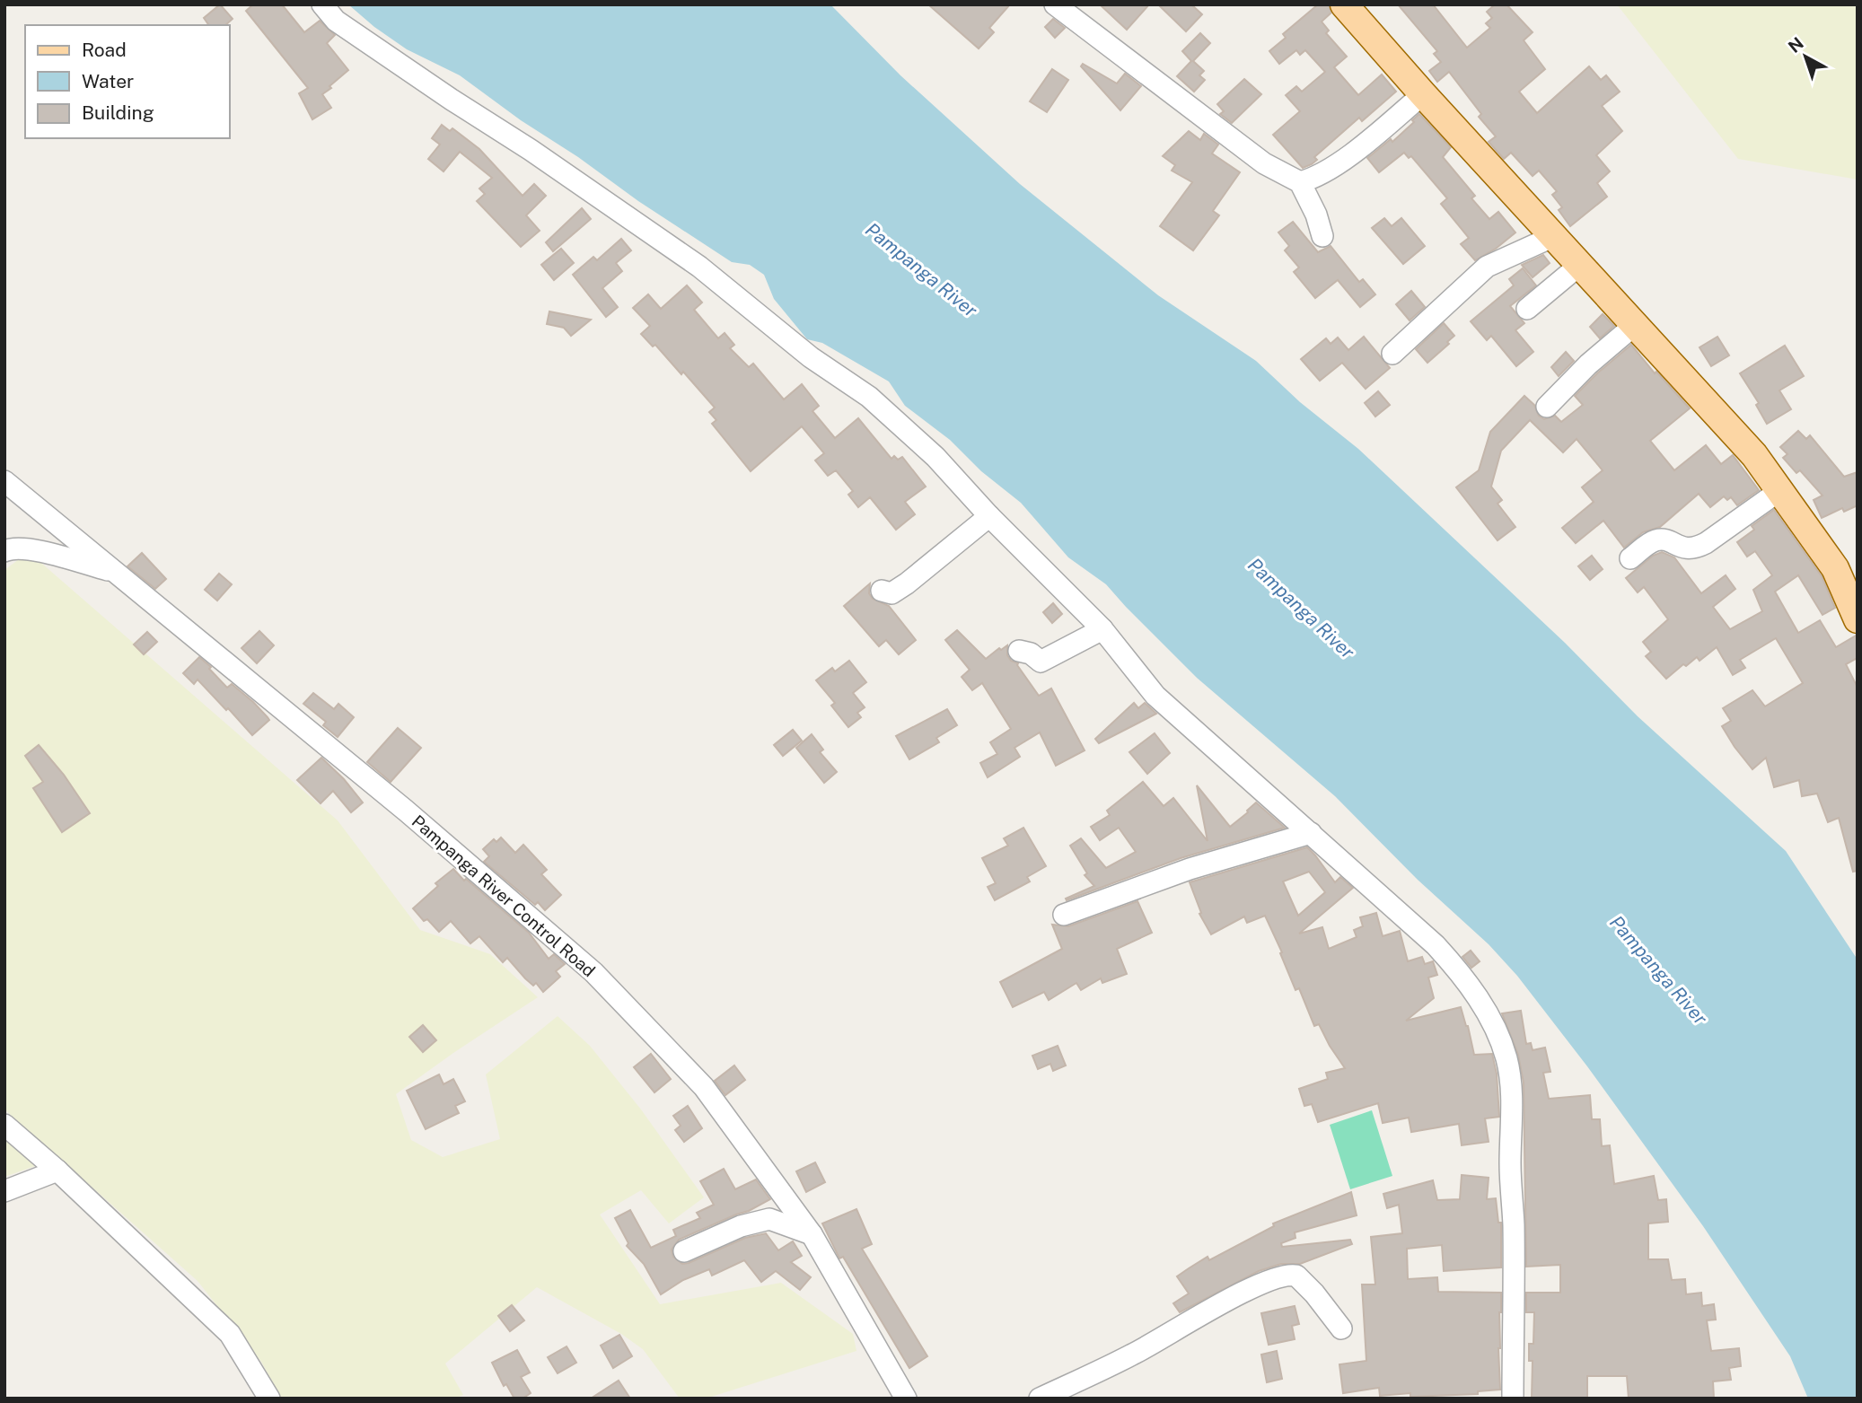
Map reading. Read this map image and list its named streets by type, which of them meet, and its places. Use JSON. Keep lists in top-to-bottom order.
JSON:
{
  "streets": {
    "street": ["Pampanga River Control Road"]
  },
  "water": ["Pampanga River"],
  "legend": ["Road", "Water", "Building"],
  "north": "top left"
}
